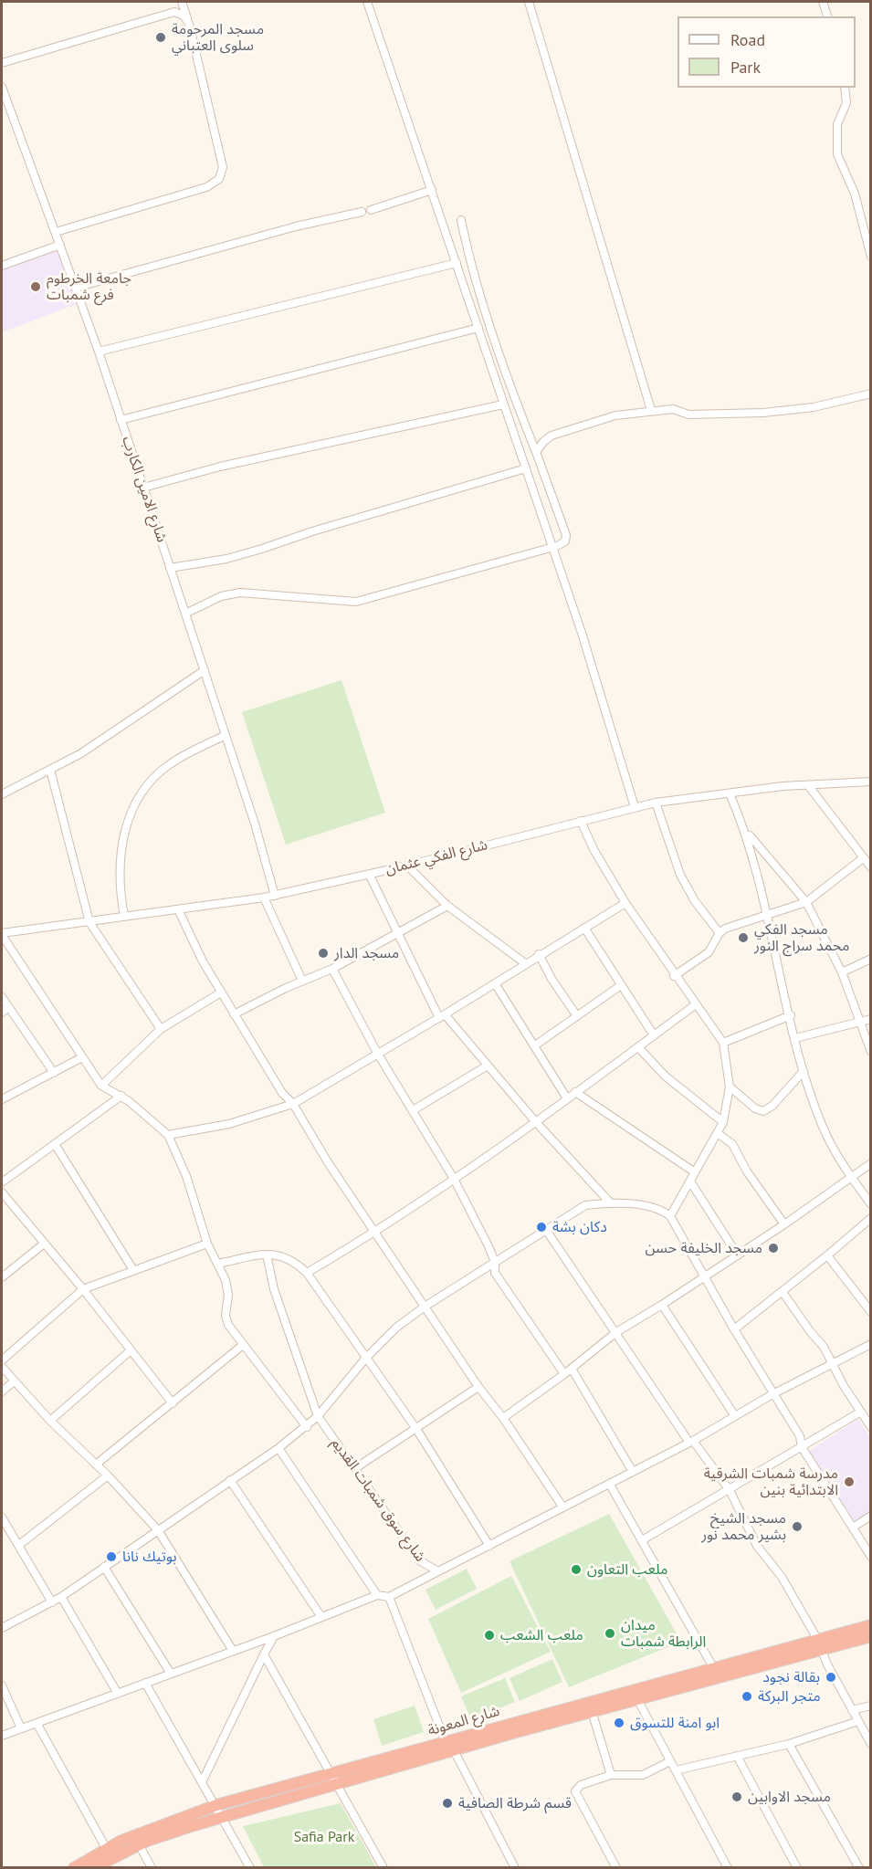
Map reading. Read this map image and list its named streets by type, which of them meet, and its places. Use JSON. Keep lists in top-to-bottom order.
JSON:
{
  "streets": {
    "highway": ["شارع المعونة"],
    "street": ["شارع الامين الكارب", "شارع الفكي عثمان", "شارع سوق شمبات القديم"]
  },
  "crossings": [
    ["شارع الامين الكارب", "شارع الفكي عثمان"]
  ],
  "parks": ["Safia Park"],
  "places": [
    "مسجد المرحومة سلوى العتباني",
    "جامعة الخرطوم فرع شمبات",
    "مسجد الفكي محمد سراج النور",
    "مسجد الدار",
    "دكان بشة",
    "مسجد الخليفة حسن",
    "مدرسة شمبات الشرقية الابتدائية بنين",
    "مسجد الشيخ بشير محمد نور",
    "بوتيك نانا",
    "ملعب التعاون",
    "ميدان الرابطة شمبات",
    "ملعب الشعب",
    "بقالة نجود",
    "متجر البركة",
    "ابو امنة للتسوق",
    "مسجد الاوابين",
    "قسم شرطة الصافية"
  ],
  "legend": ["Road", "Park"]
}
